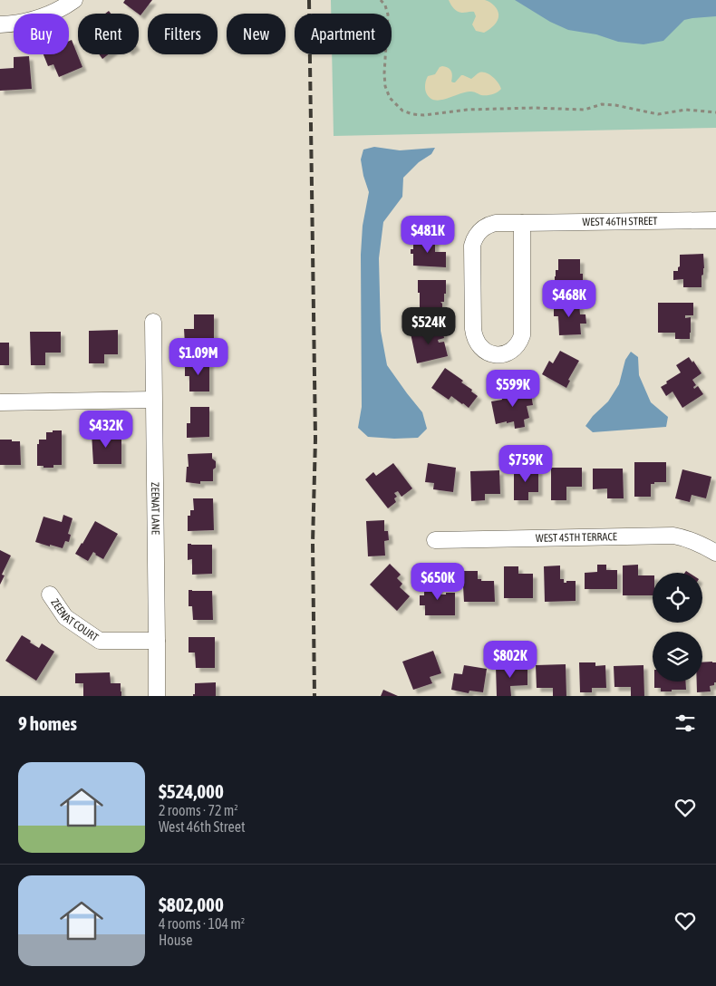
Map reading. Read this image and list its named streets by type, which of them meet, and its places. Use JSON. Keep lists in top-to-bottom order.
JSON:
{
  "streets": {
    "street": [
      "WEST 46TH STREET",
      "ZEENAT LANE",
      "WEST 45TH TERRACE",
      "ZEENAT COURT"
    ]
  },
  "crossings": [
    ["ZEENAT LANE", "ZEENAT COURT"]
  ],
  "page": {
    "chip": [
      "Buy",
      "Rent",
      "Filters",
      "New",
      "Apartment"
    ],
    "price": [
      "$481K",
      "$468K",
      "$524K",
      "$1.09M",
      "$599K",
      "$432K",
      "$759K",
      "$650K",
      "$802K"
    ],
    "heading": "9 homes",
    "list": [
      {
        "name": "$524,000",
        "note": "2 rooms · 72 m² · West 46th Street"
      },
      {
        "name": "$802,000",
        "note": "4 rooms · 104 m² · House"
      }
    ]
  }
}
